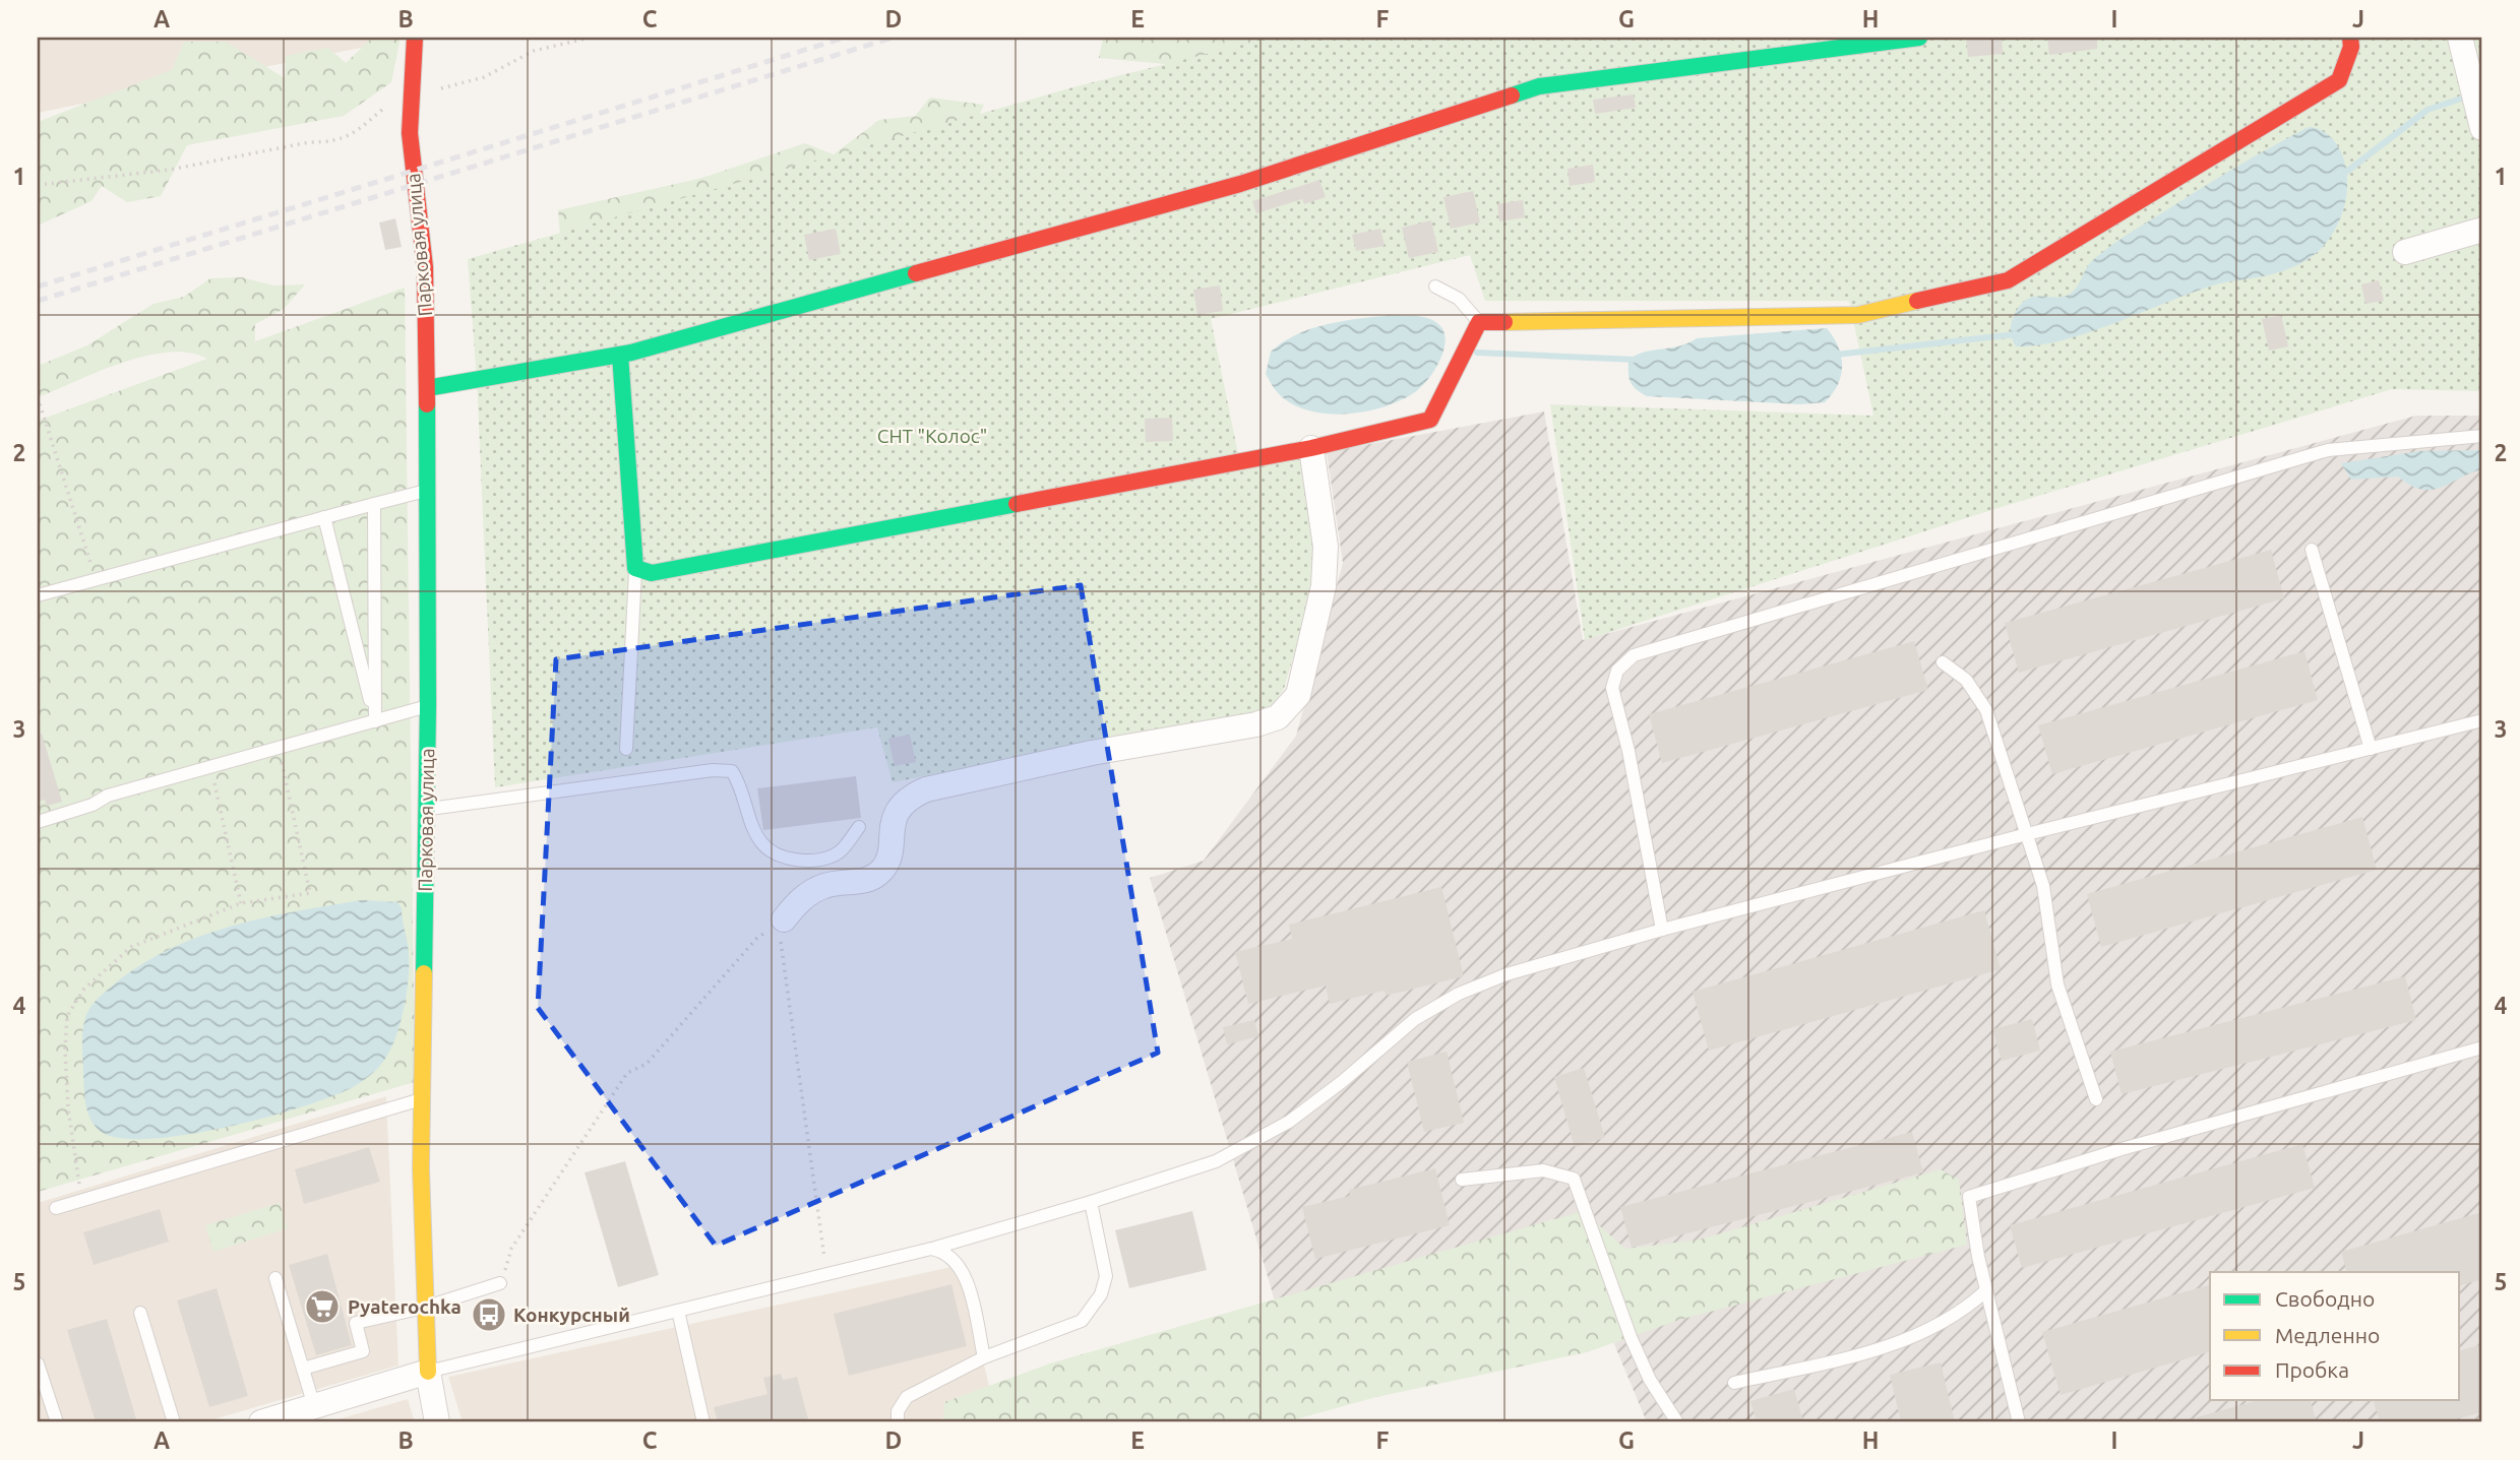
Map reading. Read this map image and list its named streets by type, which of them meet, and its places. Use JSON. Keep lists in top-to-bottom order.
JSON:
{
  "streets": {
    "street": ["Парковая улица"]
  },
  "parks": ["СНТ \"Колос\""],
  "places": {
    "supermarket": ["Pyaterochka"],
    "bus stop": ["Конкурсный"]
  },
  "legend": ["Свободно", "Медленно", "Пробка"],
  "grid": {
    "columns": [
      "A",
      "B",
      "C",
      "D",
      "E",
      "F",
      "G",
      "H",
      "I",
      "J"
    ],
    "rows": [
      "1",
      "2",
      "3",
      "4",
      "5"
    ]
  }
}
